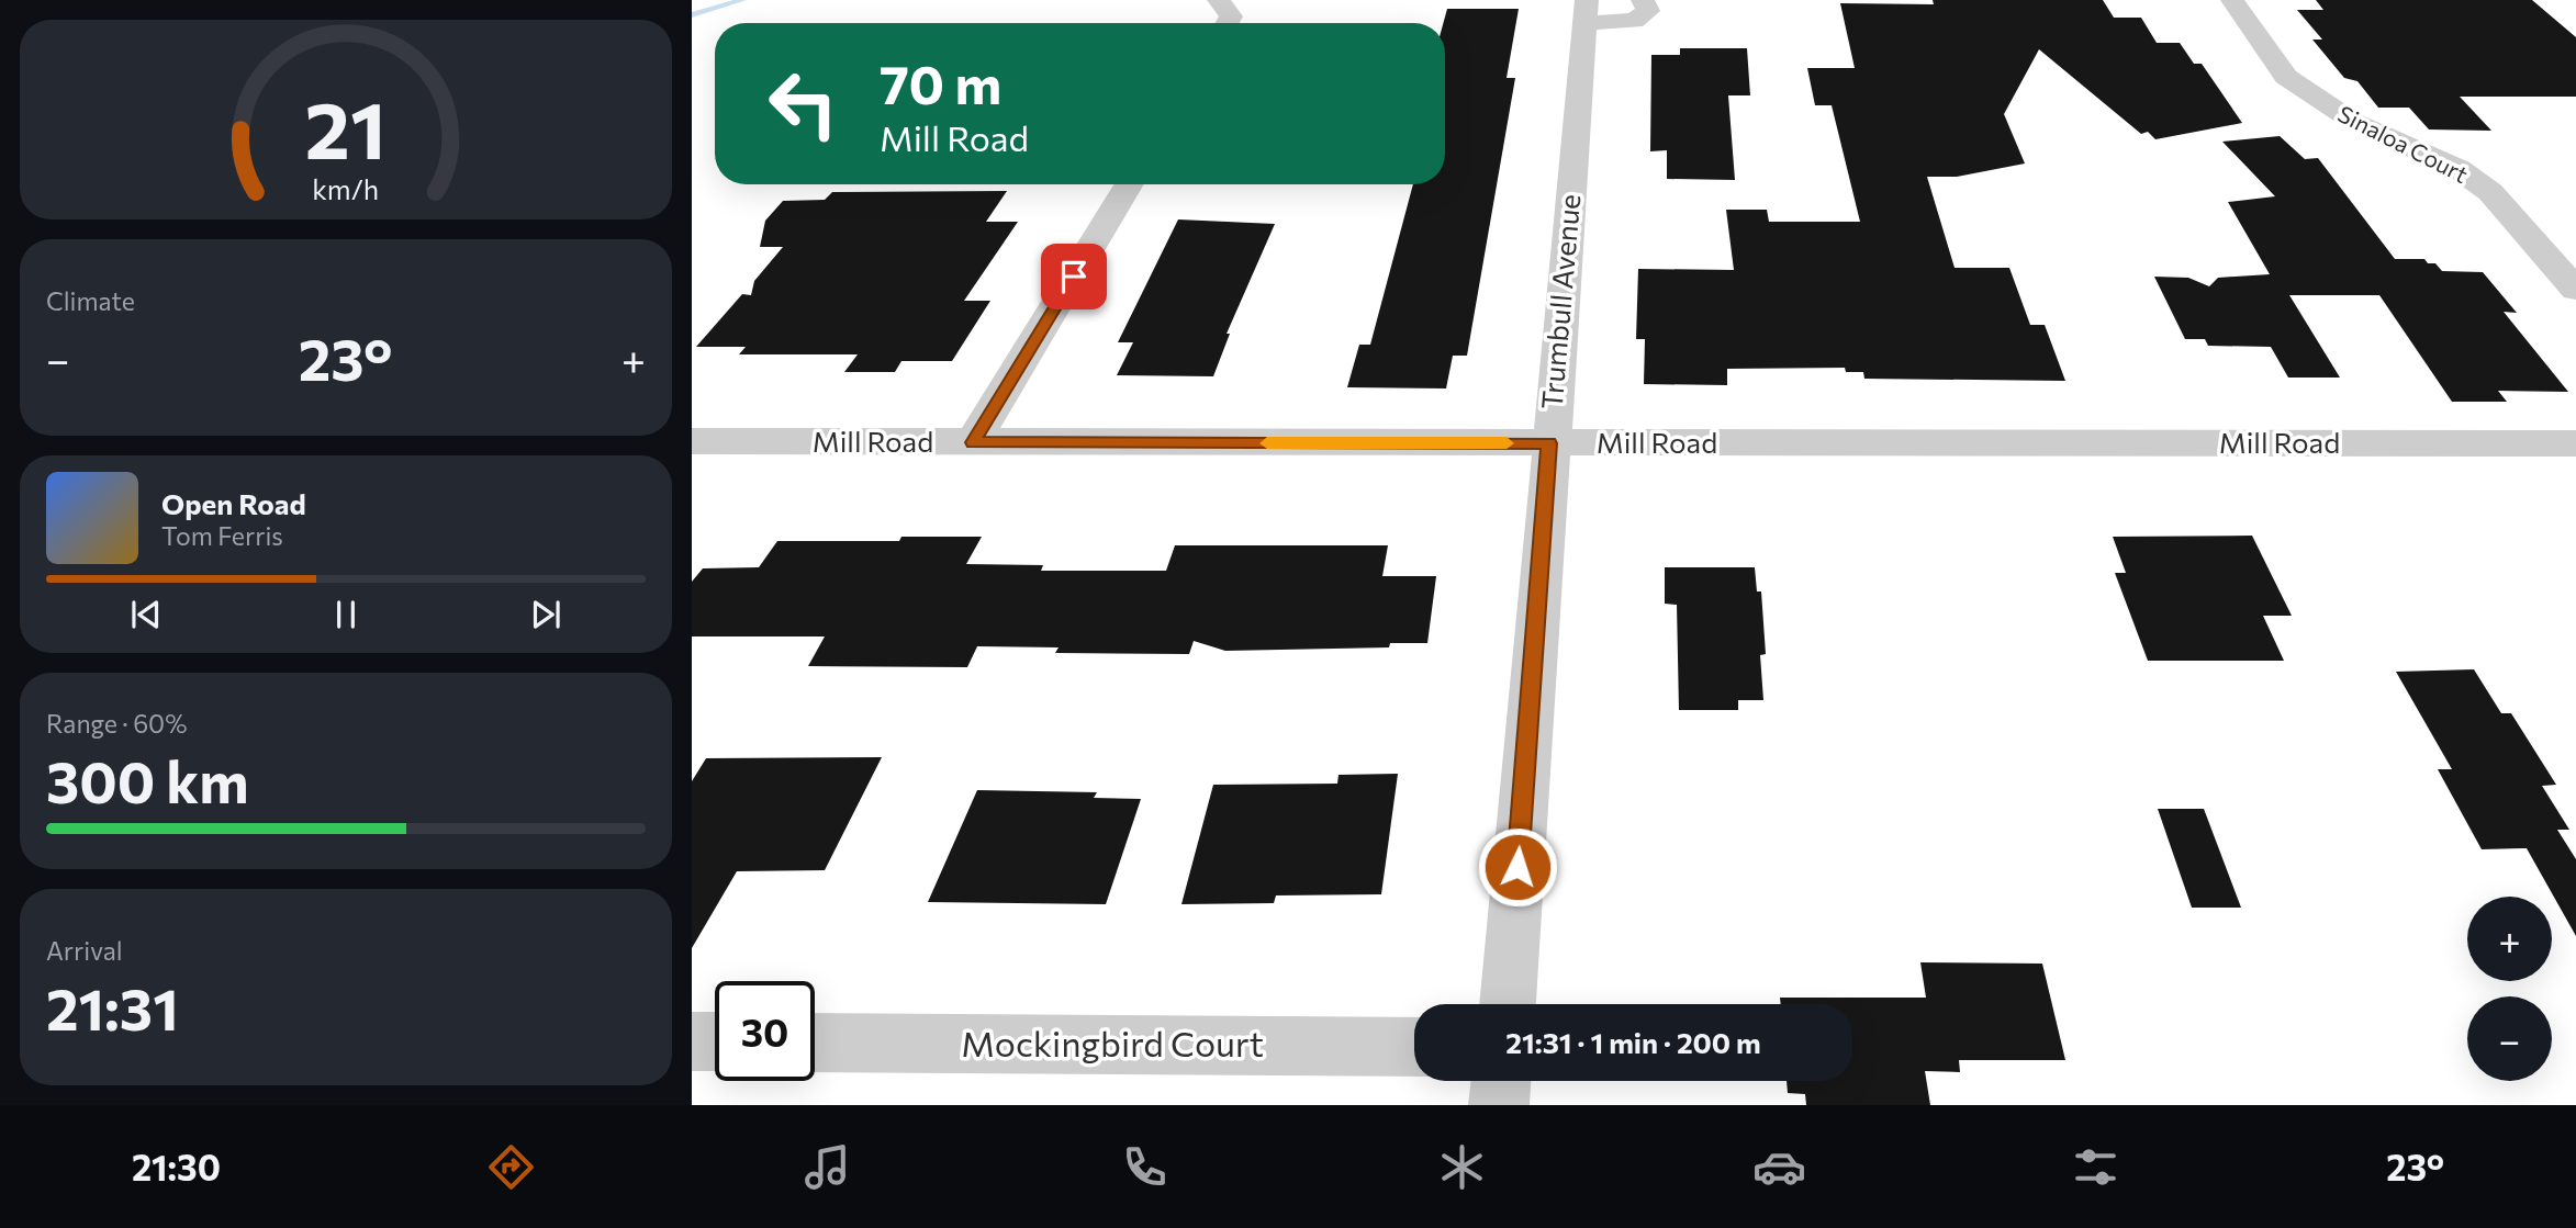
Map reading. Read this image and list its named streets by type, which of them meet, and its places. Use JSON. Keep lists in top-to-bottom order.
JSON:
{
  "streets": {
    "street": [
      "Sinaloa Court",
      "Trumbull Avenue",
      "Mill Road",
      "Mockingbird Court"
    ]
  },
  "crossings": [
    ["Trumbull Avenue", "Mill Road"]
  ],
  "page": {
    "turn": ["70 m", "Mill Road"],
    "tile": [
      "Climate",
      ["Range · 60%", "300 km"],
      ["Arrival", "21:31"]
    ],
    "heat": ["−", "23°", "+"],
    "song": ["Open Road", "Tom Ferris"],
    "map_buttons": ["+", "−"],
    "limit": "30",
    "trip": "21:31 · 1 min · 200 m",
    "tabs": ["21:30", "23°"],
    "gauge": ["21", "km/h"]
  }
}
